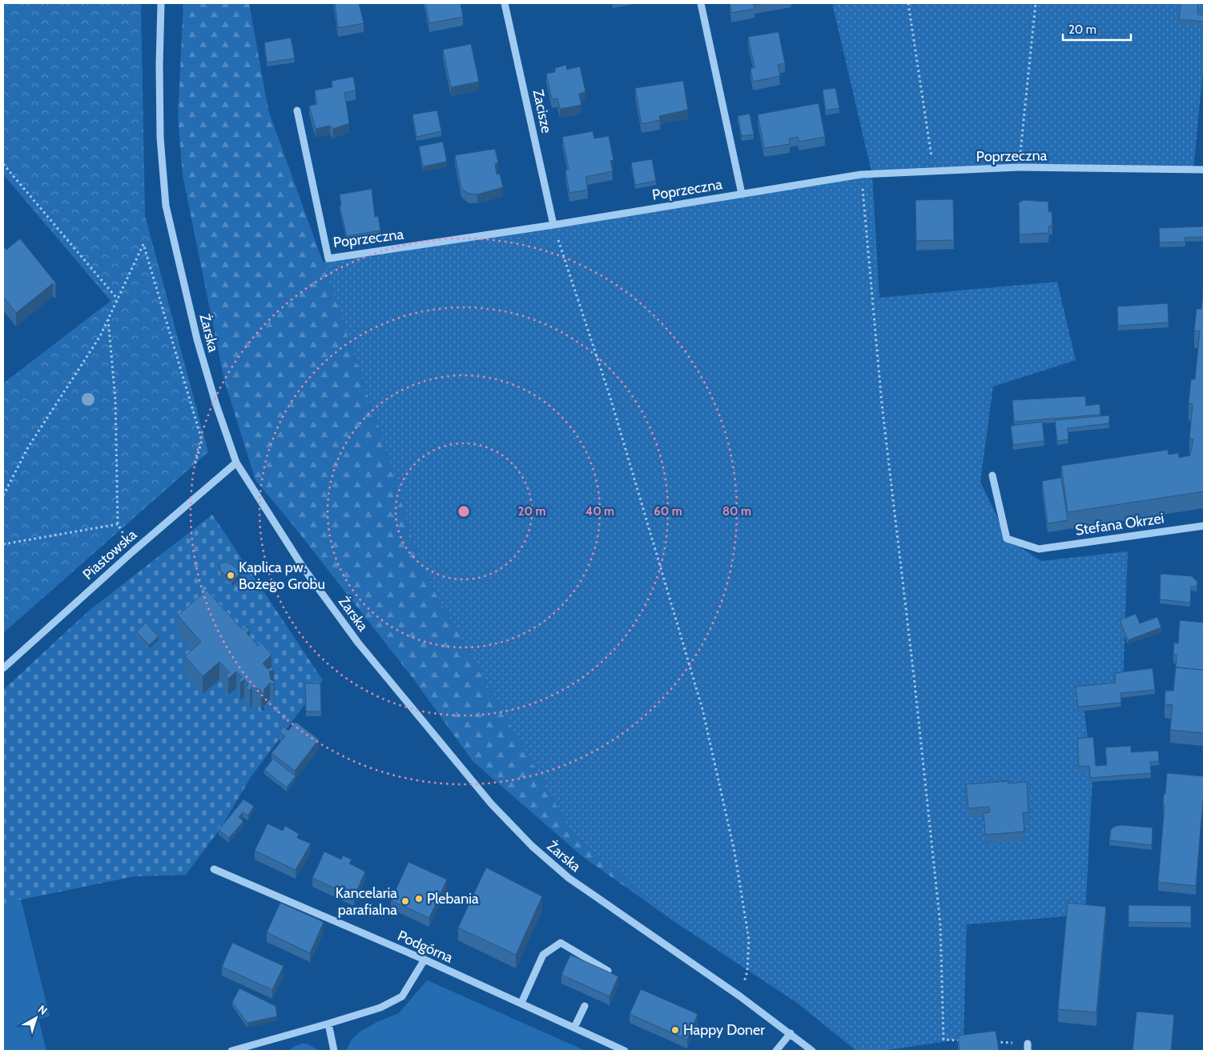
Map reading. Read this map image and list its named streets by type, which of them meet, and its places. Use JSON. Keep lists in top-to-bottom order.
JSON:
{
  "streets": {
    "street": [
      "Zacisze",
      "Poprzeczna",
      "Żarska",
      "Stefana Okrzei",
      "Piastowska",
      "Podgórna"
    ]
  },
  "crossings": [
    ["Zacisze", "Poprzeczna"],
    ["Żarska", "Piastowska"]
  ],
  "places": [
    "Kaplica pw. Bożego Grobu",
    "Plebania",
    "Kancelaria parafialna",
    "Happy Doner"
  ],
  "scale_bar": "20 m",
  "north": "top right",
  "rings": [
    "20 m",
    "40 m",
    "60 m",
    "80 m"
  ]
}
